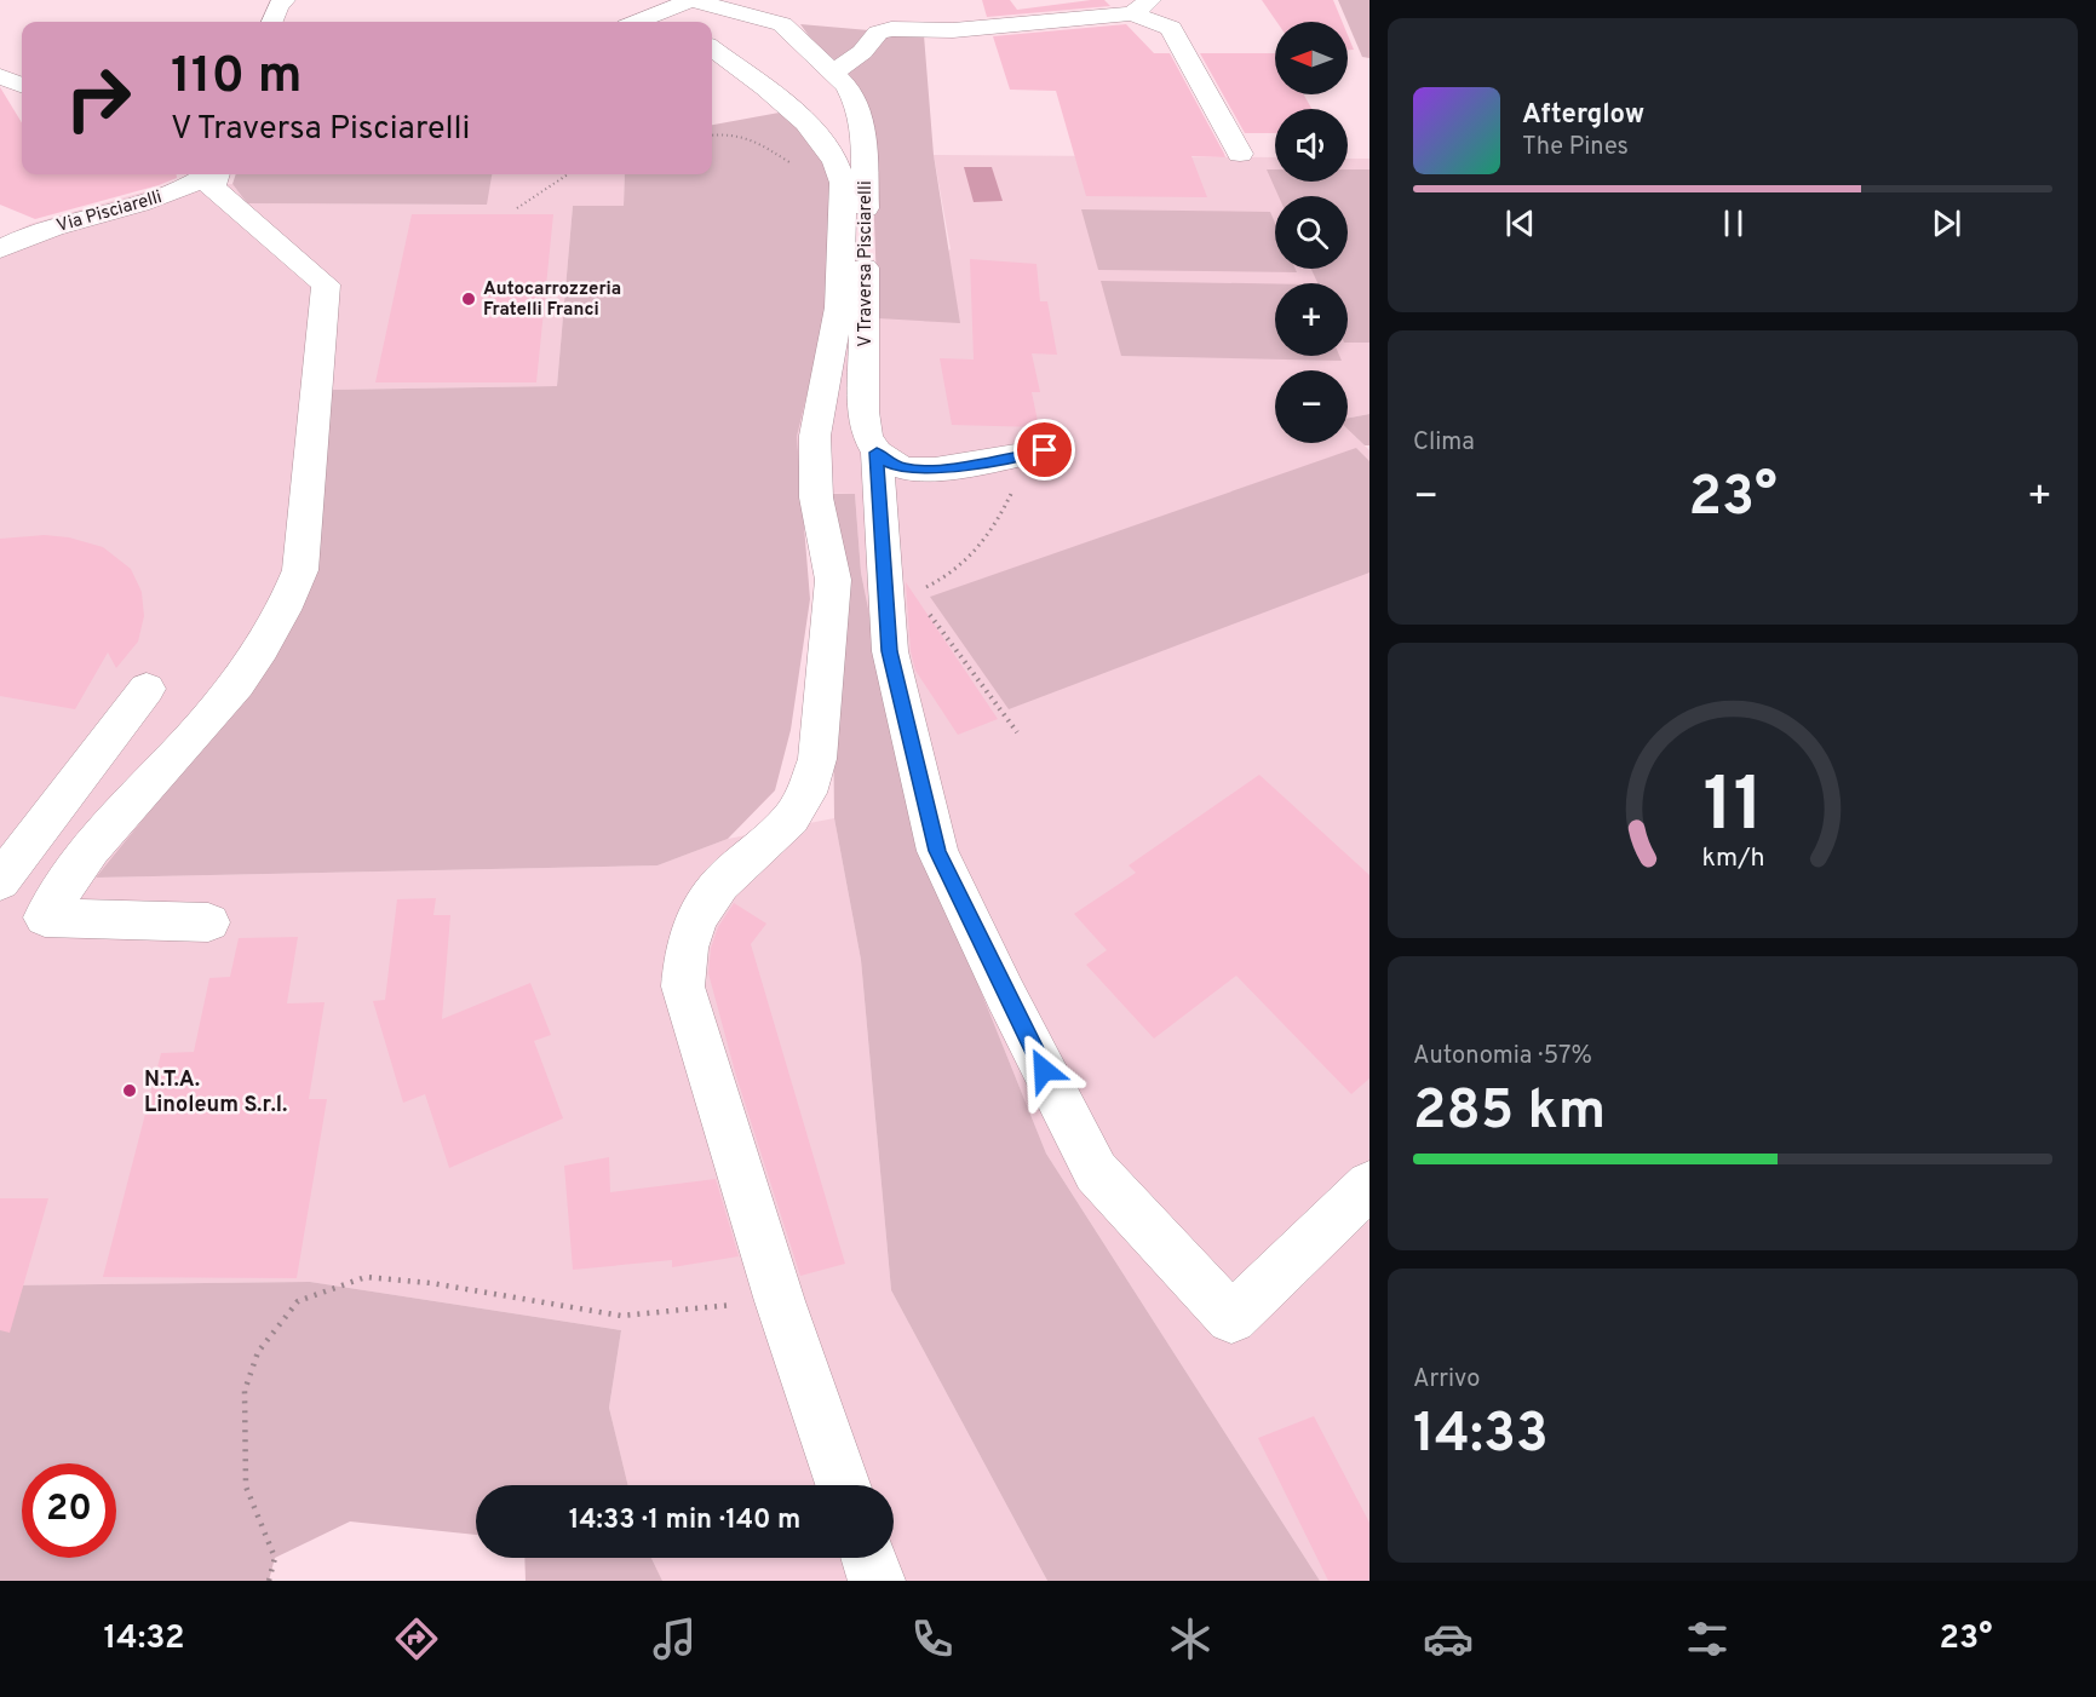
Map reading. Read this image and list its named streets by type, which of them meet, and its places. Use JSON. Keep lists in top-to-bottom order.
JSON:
{
  "streets": {
    "street": ["Via Pisciarelli", "V Traversa Pisciarelli"]
  },
  "places": ["Autocarrozzeria Fratelli Franci", "N.T.A. Linoleum S.r.l."],
  "north": "left",
  "page": {
    "map_buttons": ["+", "−"],
    "turn": ["110 m", "V Traversa Pisciarelli"],
    "song": ["Afterglow", "The Pines"],
    "tile": [
      "Clima",
      ["Autonomia · 57%", "285 km"],
      ["Arrivo", "14:33"]
    ],
    "heat": ["−", "23°", "+"],
    "limit": "20",
    "trip": "14:33 · 1 min · 140 m",
    "tabs": ["14:32", "23°"],
    "gauge": ["11", "km/h"]
  }
}
